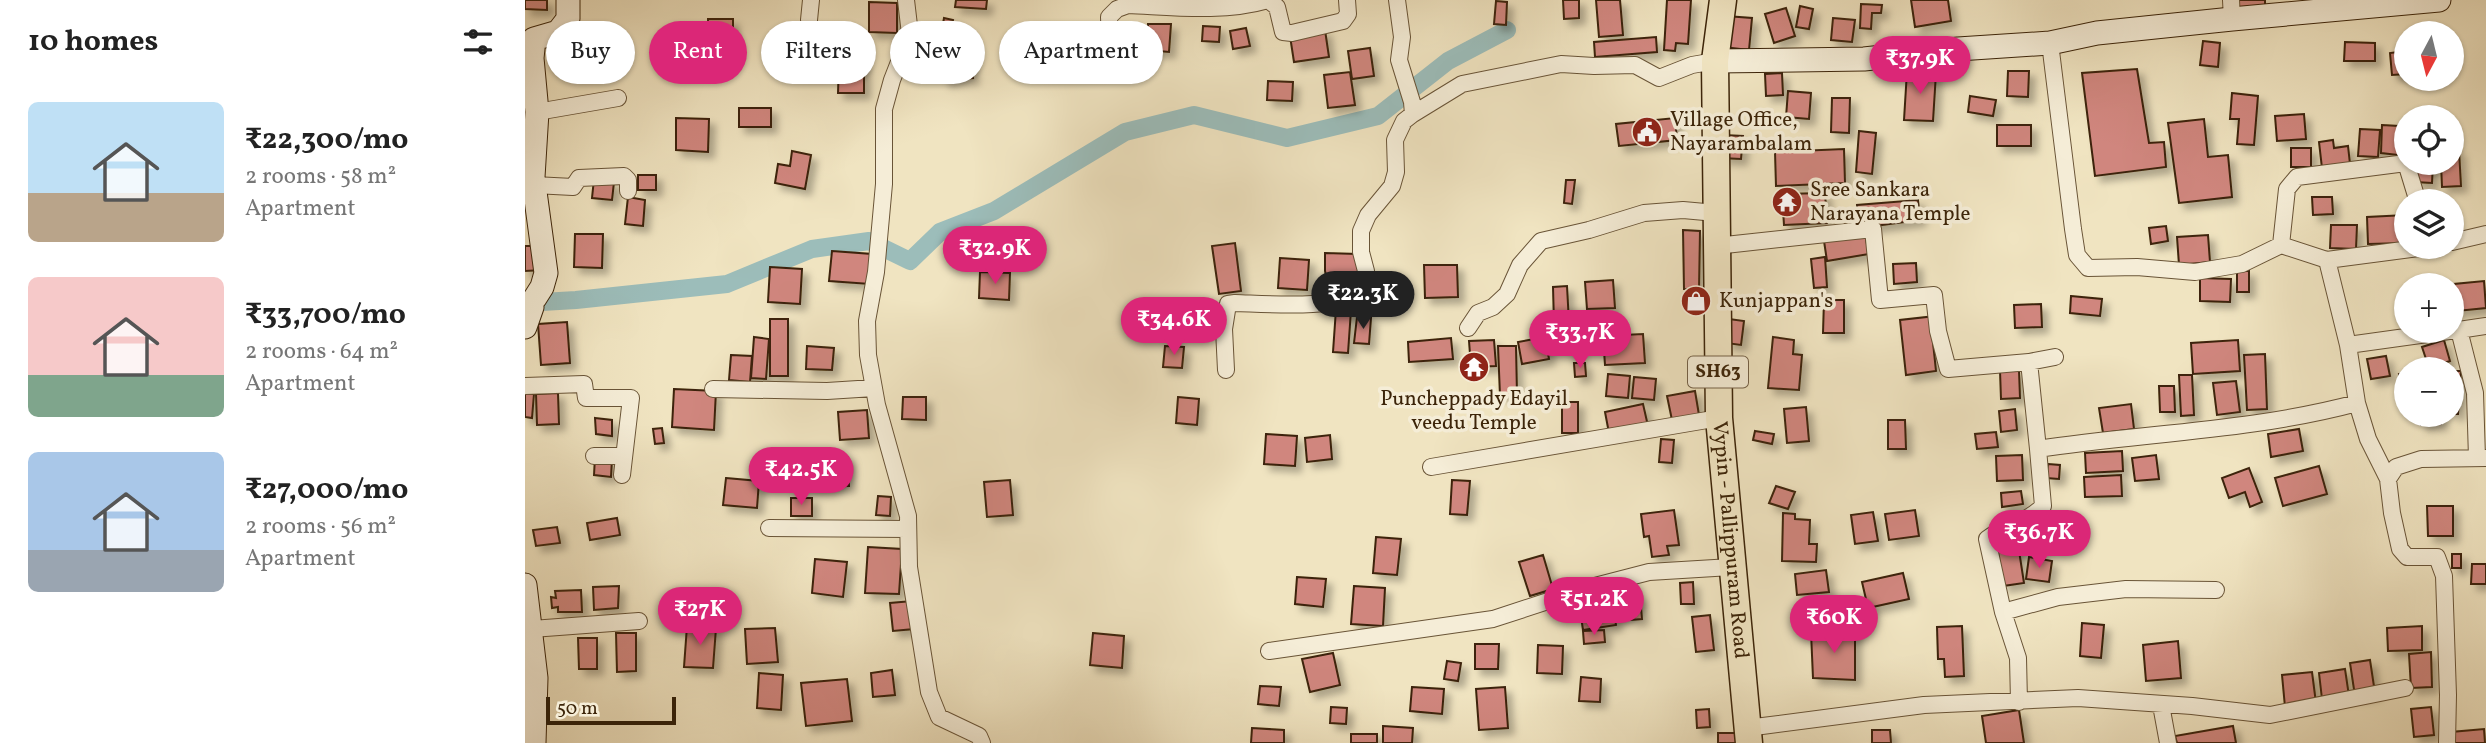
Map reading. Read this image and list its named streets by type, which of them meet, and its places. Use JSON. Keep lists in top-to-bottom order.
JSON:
{
  "streets": {
    "main road": ["SH63", "Vypin - Pallippuram Road"]
  },
  "places": {
    "public building": ["Village Office, Nayarambalam"],
    "temple": ["Sree Sankara Narayana Temple", "Puncheppady Edayil veedu Temple"],
    "shop": ["Kunjappan's"]
  },
  "scale_bar": "50 m",
  "north": "bottom",
  "page": {
    "heading": "10 homes",
    "map_buttons": ["+", "−"],
    "chip": [
      "Buy",
      "Rent",
      "Filters",
      "New",
      "Apartment"
    ],
    "price": [
      "₹37.9K",
      "₹32.9K",
      "₹22.3K",
      "₹34.6K",
      "₹33.7K",
      "₹42.5K",
      "₹36.7K",
      "₹51.2K",
      "₹27K",
      "₹60K"
    ],
    "list": [
      {
        "name": "₹22,300/mo",
        "note": "2 rooms · 58 m² · Apartment"
      },
      {
        "name": "₹33,700/mo",
        "note": "2 rooms · 64 m² · Apartment"
      },
      {
        "name": "₹27,000/mo",
        "note": "2 rooms · 56 m² · Apartment"
      }
    ],
    "scale": "50 m"
  }
}
